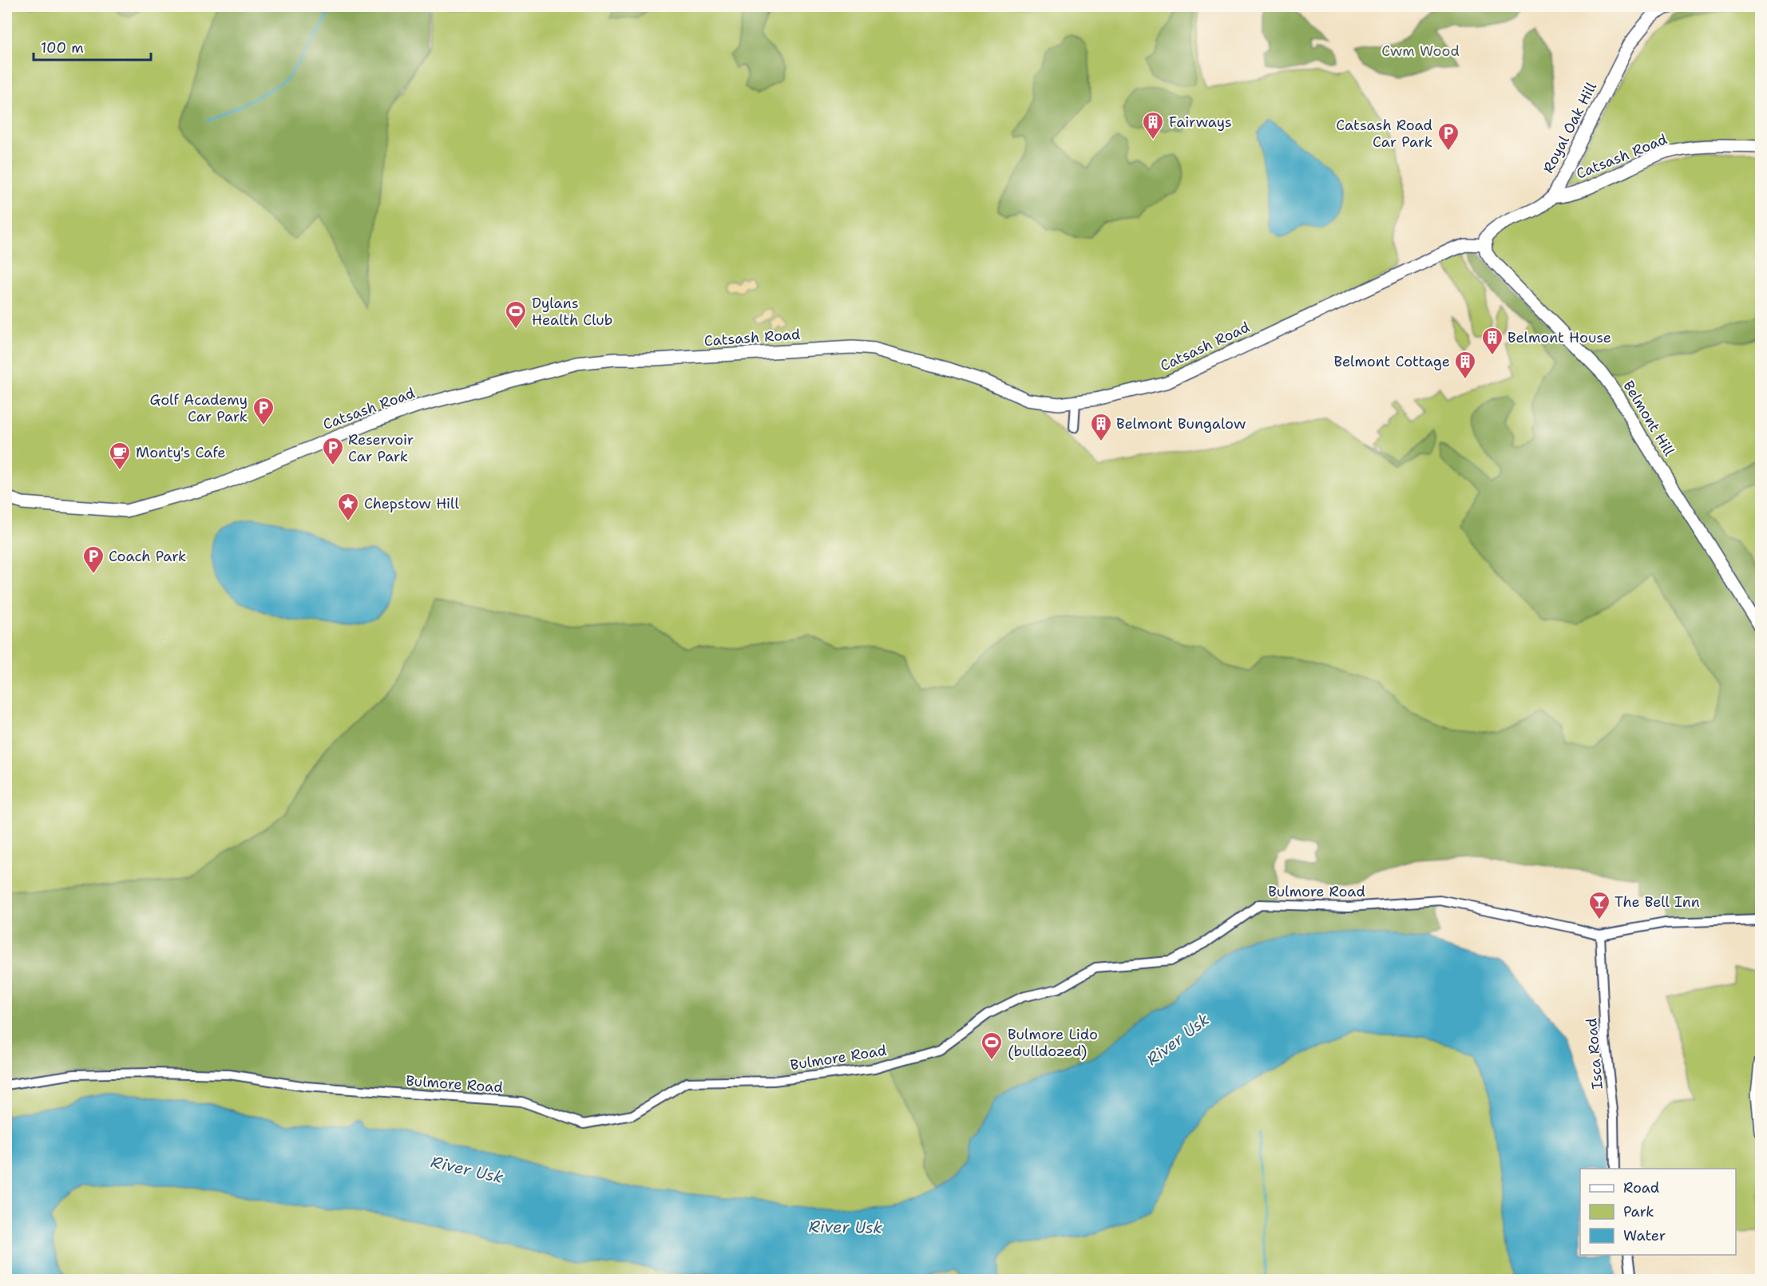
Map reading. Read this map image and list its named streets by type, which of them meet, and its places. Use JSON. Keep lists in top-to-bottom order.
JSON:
{
  "streets": {
    "street": [
      "Royal Oak Hill",
      "Catsash Road",
      "Belmont Hill",
      "Bulmore Road",
      "Isca Road"
    ]
  },
  "crossings": [
    ["Royal Oak Hill", "Catsash Road"],
    ["Royal Oak Hill", "Belmont Hill"],
    ["Catsash Road", "Belmont Hill"],
    ["Bulmore Road", "Isca Road"]
  ],
  "water": ["River Usk"],
  "parks": ["Cwm Wood"],
  "places": {
    "building": [
      "Fairways",
      "Belmont House",
      "Belmont Cottage",
      "Belmont Bungalow"
    ],
    "parking": [
      "Catsash Road Car Park",
      "Golf Academy Car Park",
      "Reservoir Car Park",
      "Coach Park"
    ],
    "sports": ["Dylans Health Club", "Bulmore Lido (bulldozed)"],
    "cafe": ["Monty's Cafe"],
    "place": ["Chepstow Hill"],
    "bar": ["The Bell Inn"]
  },
  "legend": ["Road", "Park", "Water"],
  "scale_bar": "100 m"
}
